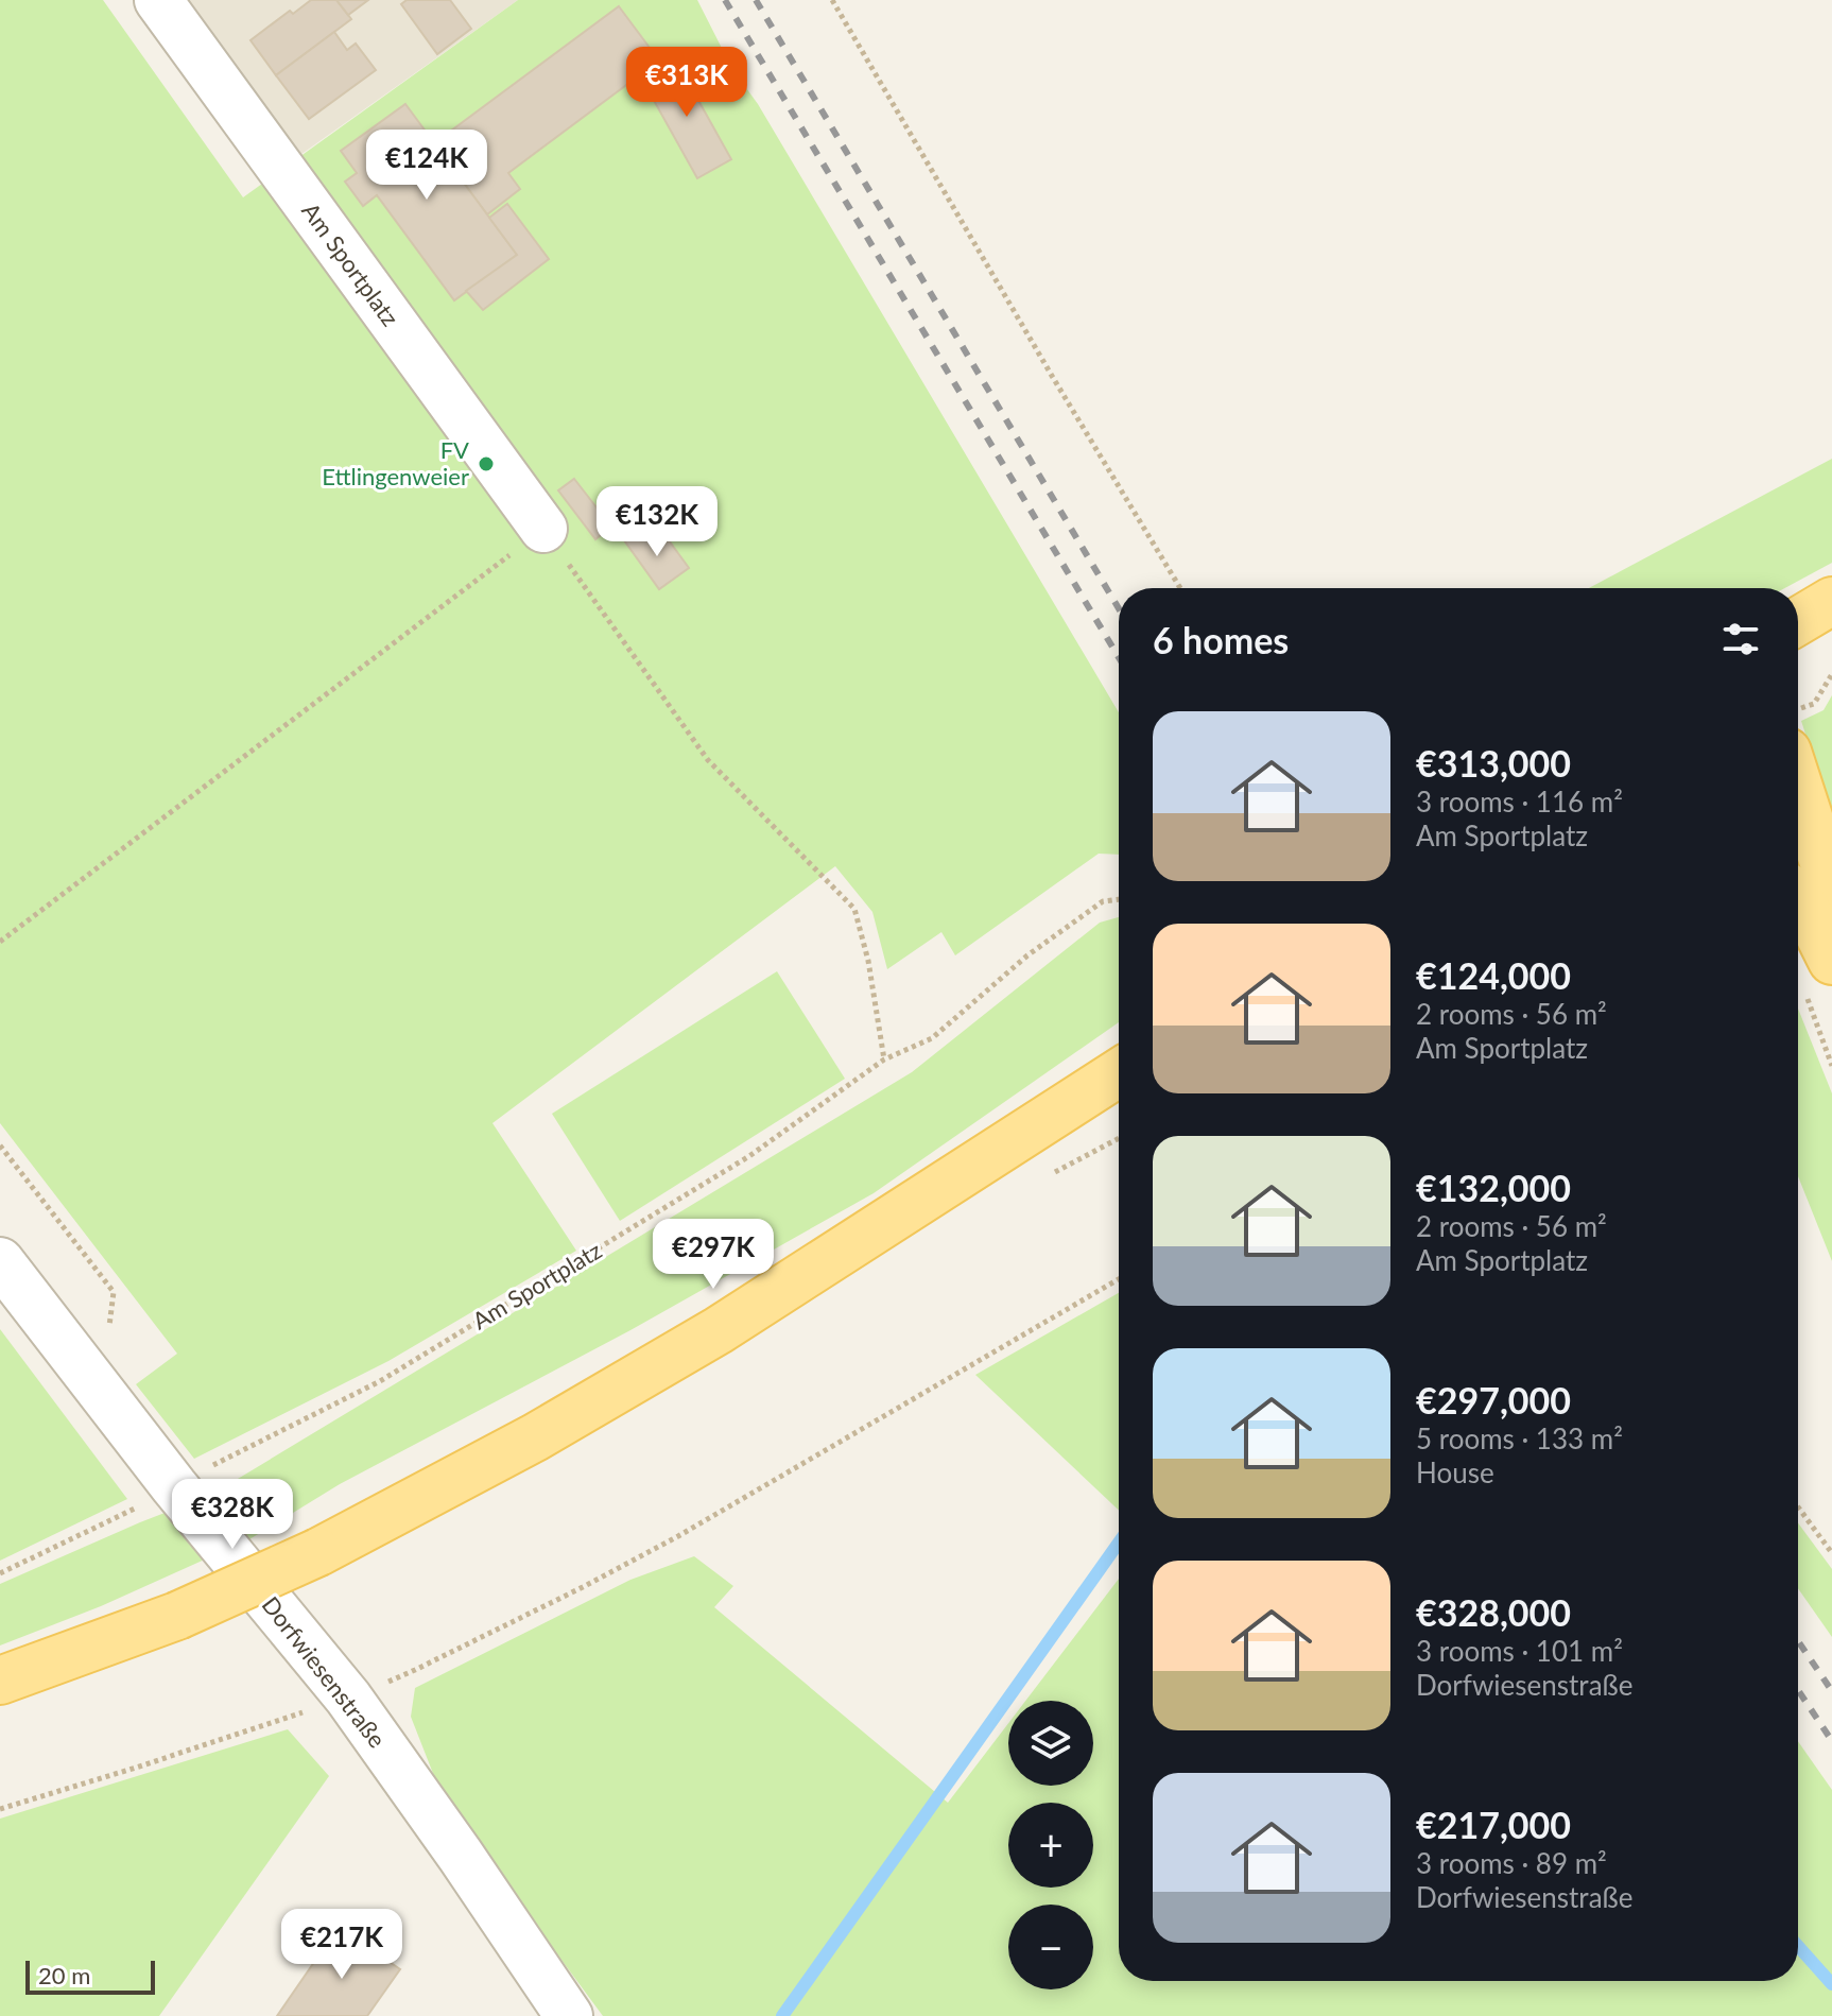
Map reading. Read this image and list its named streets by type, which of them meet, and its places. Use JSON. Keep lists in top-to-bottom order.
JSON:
{
  "streets": {
    "street": ["Am Sportplatz", "Dorfwiesenstraße"]
  },
  "crossings": [
    ["Am Sportplatz", "Dorfwiesenstraße"]
  ],
  "places": ["FV Ettlingenweier"],
  "scale_bar": "20 m",
  "page": {
    "price": [
      "€313K",
      "€124K",
      "€132K",
      "€297K",
      "€328K",
      "€217K"
    ],
    "heading": "6 homes",
    "list": [
      {
        "name": "€313,000",
        "note": "3 rooms · 116 m² · Am Sportplatz"
      },
      {
        "name": "€124,000",
        "note": "2 rooms · 56 m² · Am Sportplatz"
      },
      {
        "name": "€132,000",
        "note": "2 rooms · 56 m² · Am Sportplatz"
      },
      {
        "name": "€297,000",
        "note": "5 rooms · 133 m² · House"
      },
      {
        "name": "€328,000",
        "note": "3 rooms · 101 m² · Dorfwiesenstraße"
      },
      {
        "name": "€217,000",
        "note": "3 rooms · 89 m² · Dorfwiesenstraße"
      }
    ],
    "map_buttons": ["+", "−"],
    "scale": "20 m"
  }
}
